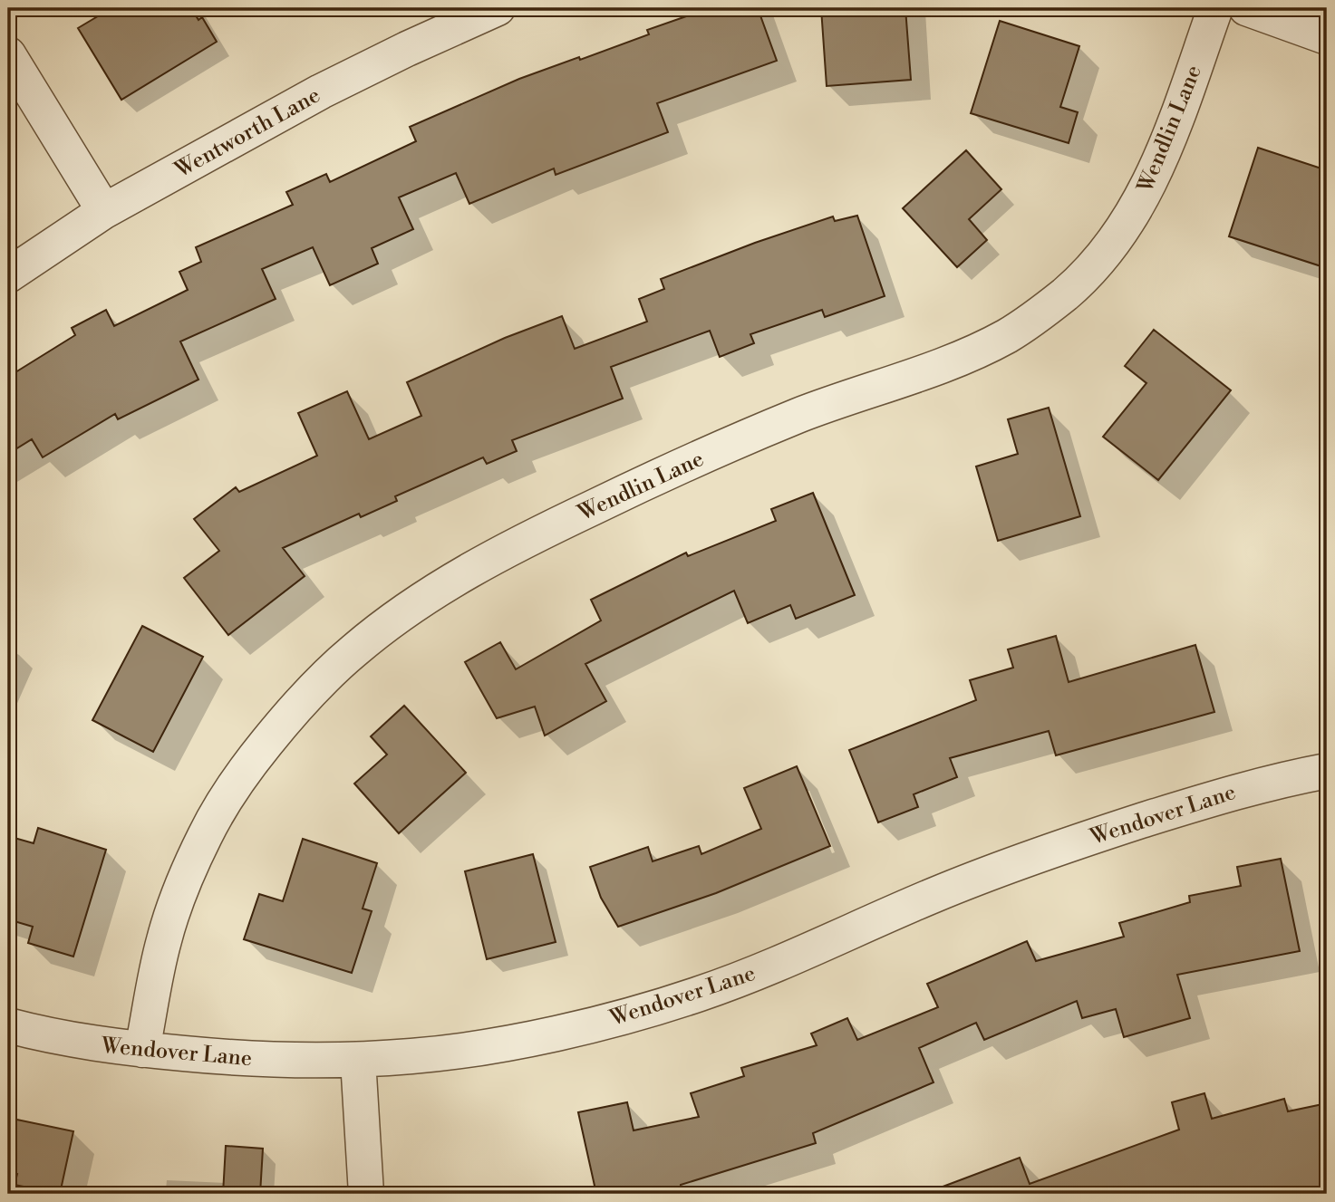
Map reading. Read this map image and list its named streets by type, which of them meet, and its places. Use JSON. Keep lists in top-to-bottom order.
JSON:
{
  "streets": {
    "street": ["Wendlin Lane", "Wentworth Lane", "Wendover Lane"]
  },
  "crossings": [
    ["Wendlin Lane", "Wendover Lane"]
  ]
}
